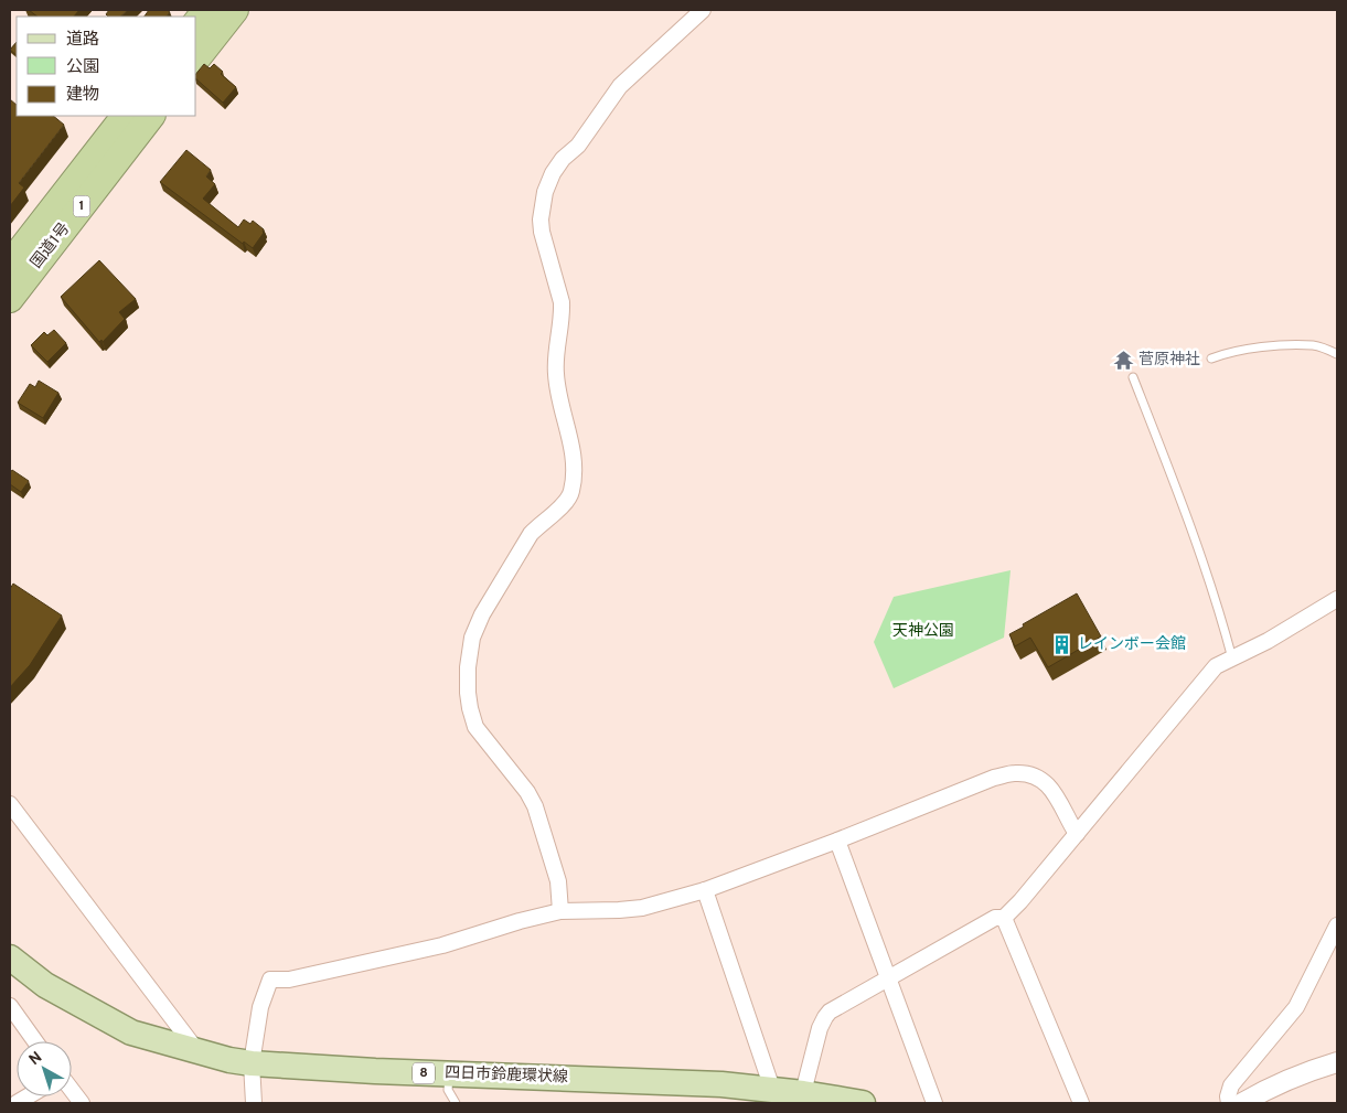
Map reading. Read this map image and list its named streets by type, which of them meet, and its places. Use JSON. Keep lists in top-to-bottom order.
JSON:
{
  "streets": {
    "highway": ["1", "国道1号"],
    "main road": ["8", "四日市鈴鹿環状線"]
  },
  "parks": ["天神公園"],
  "places": {
    "temple": ["菅原神社"],
    "building": ["レインボー会館"]
  },
  "legend": ["道路", "公園", "建物"],
  "north": "top left"
}
